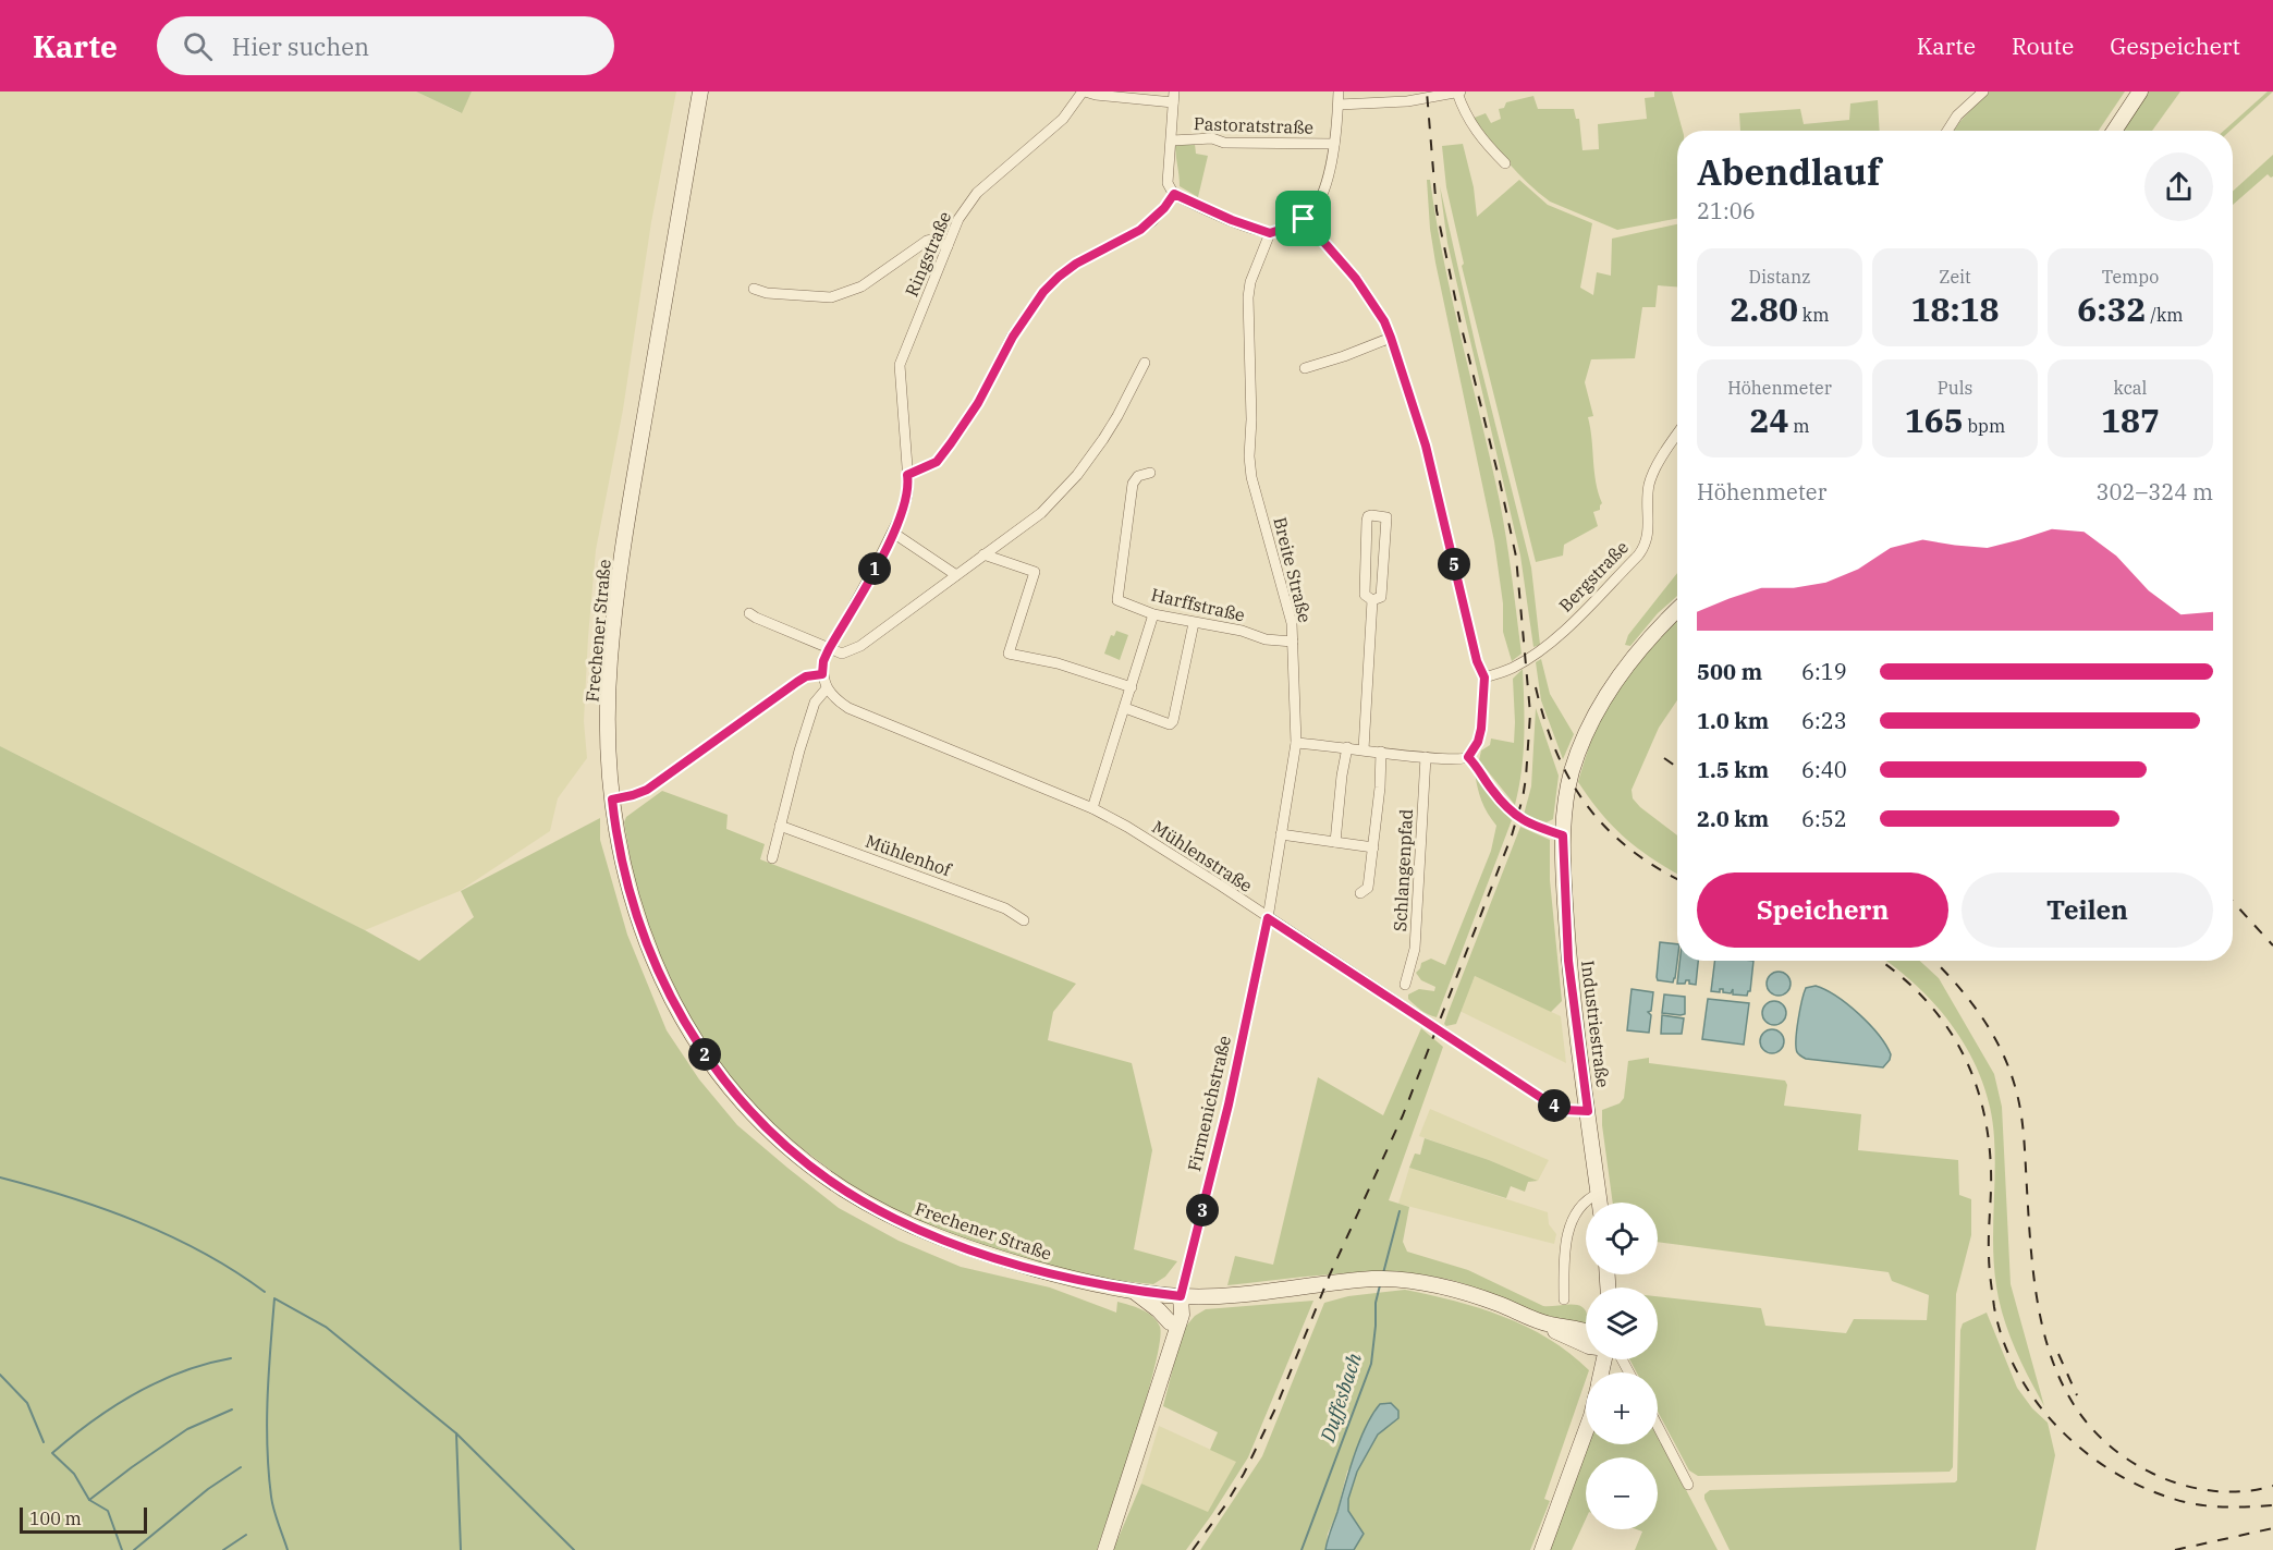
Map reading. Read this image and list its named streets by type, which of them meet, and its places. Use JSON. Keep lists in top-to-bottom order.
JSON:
{
  "streets": {
    "main road": ["Frechener Straße", "Industriestraße", "Firmenichstraße"],
    "street": [
      "Pastoratstraße",
      "Ringstraße",
      "Breite Straße",
      "Bergstraße",
      "Harffstraße",
      "Mühlenhof",
      "Mühlenstraße",
      "Schlangenpfad"
    ]
  },
  "crossings": [
    ["Breite Straße", "Harffstraße"],
    ["Breite Straße", "Mühlenstraße"],
    ["Breite Straße", "Firmenichstraße"],
    ["Frechener Straße", "Firmenichstraße"],
    ["Mühlenstraße", "Industriestraße"],
    ["Mühlenstraße", "Firmenichstraße"]
  ],
  "water": ["Duffesbach"],
  "scale_bar": "100 m",
  "page": {
    "header": "Karte",
    "search": "Hier suchen",
    "nav": ["Karte", "Route", "Gespeichert"],
    "heading": ["Abendlauf", "21:06"],
    "stats": [
      ["Distanz", "2.80 km"],
      ["Zeit", "18:18"],
      ["Tempo", "6:32 /km"],
      ["Höhenmeter", "24 m"],
      ["Puls", "165 bpm"],
      ["kcal", "187"]
    ],
    "chart": ["Höhenmeter", "302–324 m"],
    "pins": [
      "5",
      "1",
      "2",
      "4",
      "3"
    ],
    "list": [
      {
        "name": "500 m",
        "note": "6:19"
      },
      {
        "name": "1.0 km",
        "note": "6:23"
      },
      {
        "name": "1.5 km",
        "note": "6:40"
      },
      {
        "name": "2.0 km",
        "note": "6:52"
      }
    ],
    "buttons": ["Speichern", "Teilen"],
    "map_buttons": ["+", "−"],
    "scale": "100 m"
  }
}
